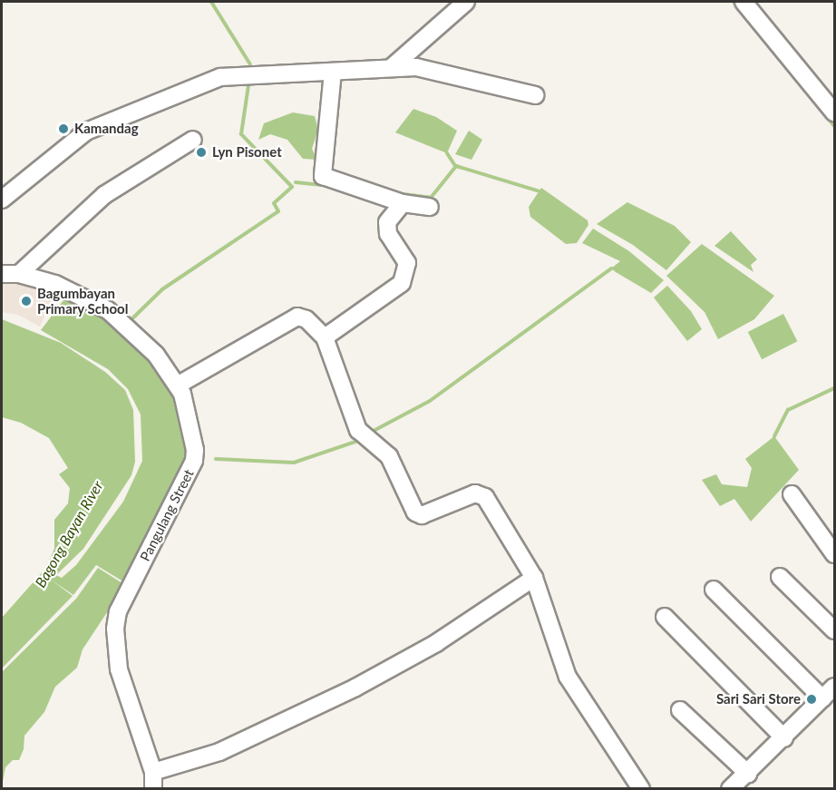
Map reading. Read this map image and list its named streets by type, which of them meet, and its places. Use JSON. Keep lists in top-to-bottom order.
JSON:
{
  "streets": {
    "street": ["Pangulang Street"]
  },
  "water": ["Bagong Bayan River"],
  "places": [
    "Kamandag",
    "Lyn Pisonet",
    "Bagumbayan Primary School",
    "Sari Sari Store"
  ]
}
